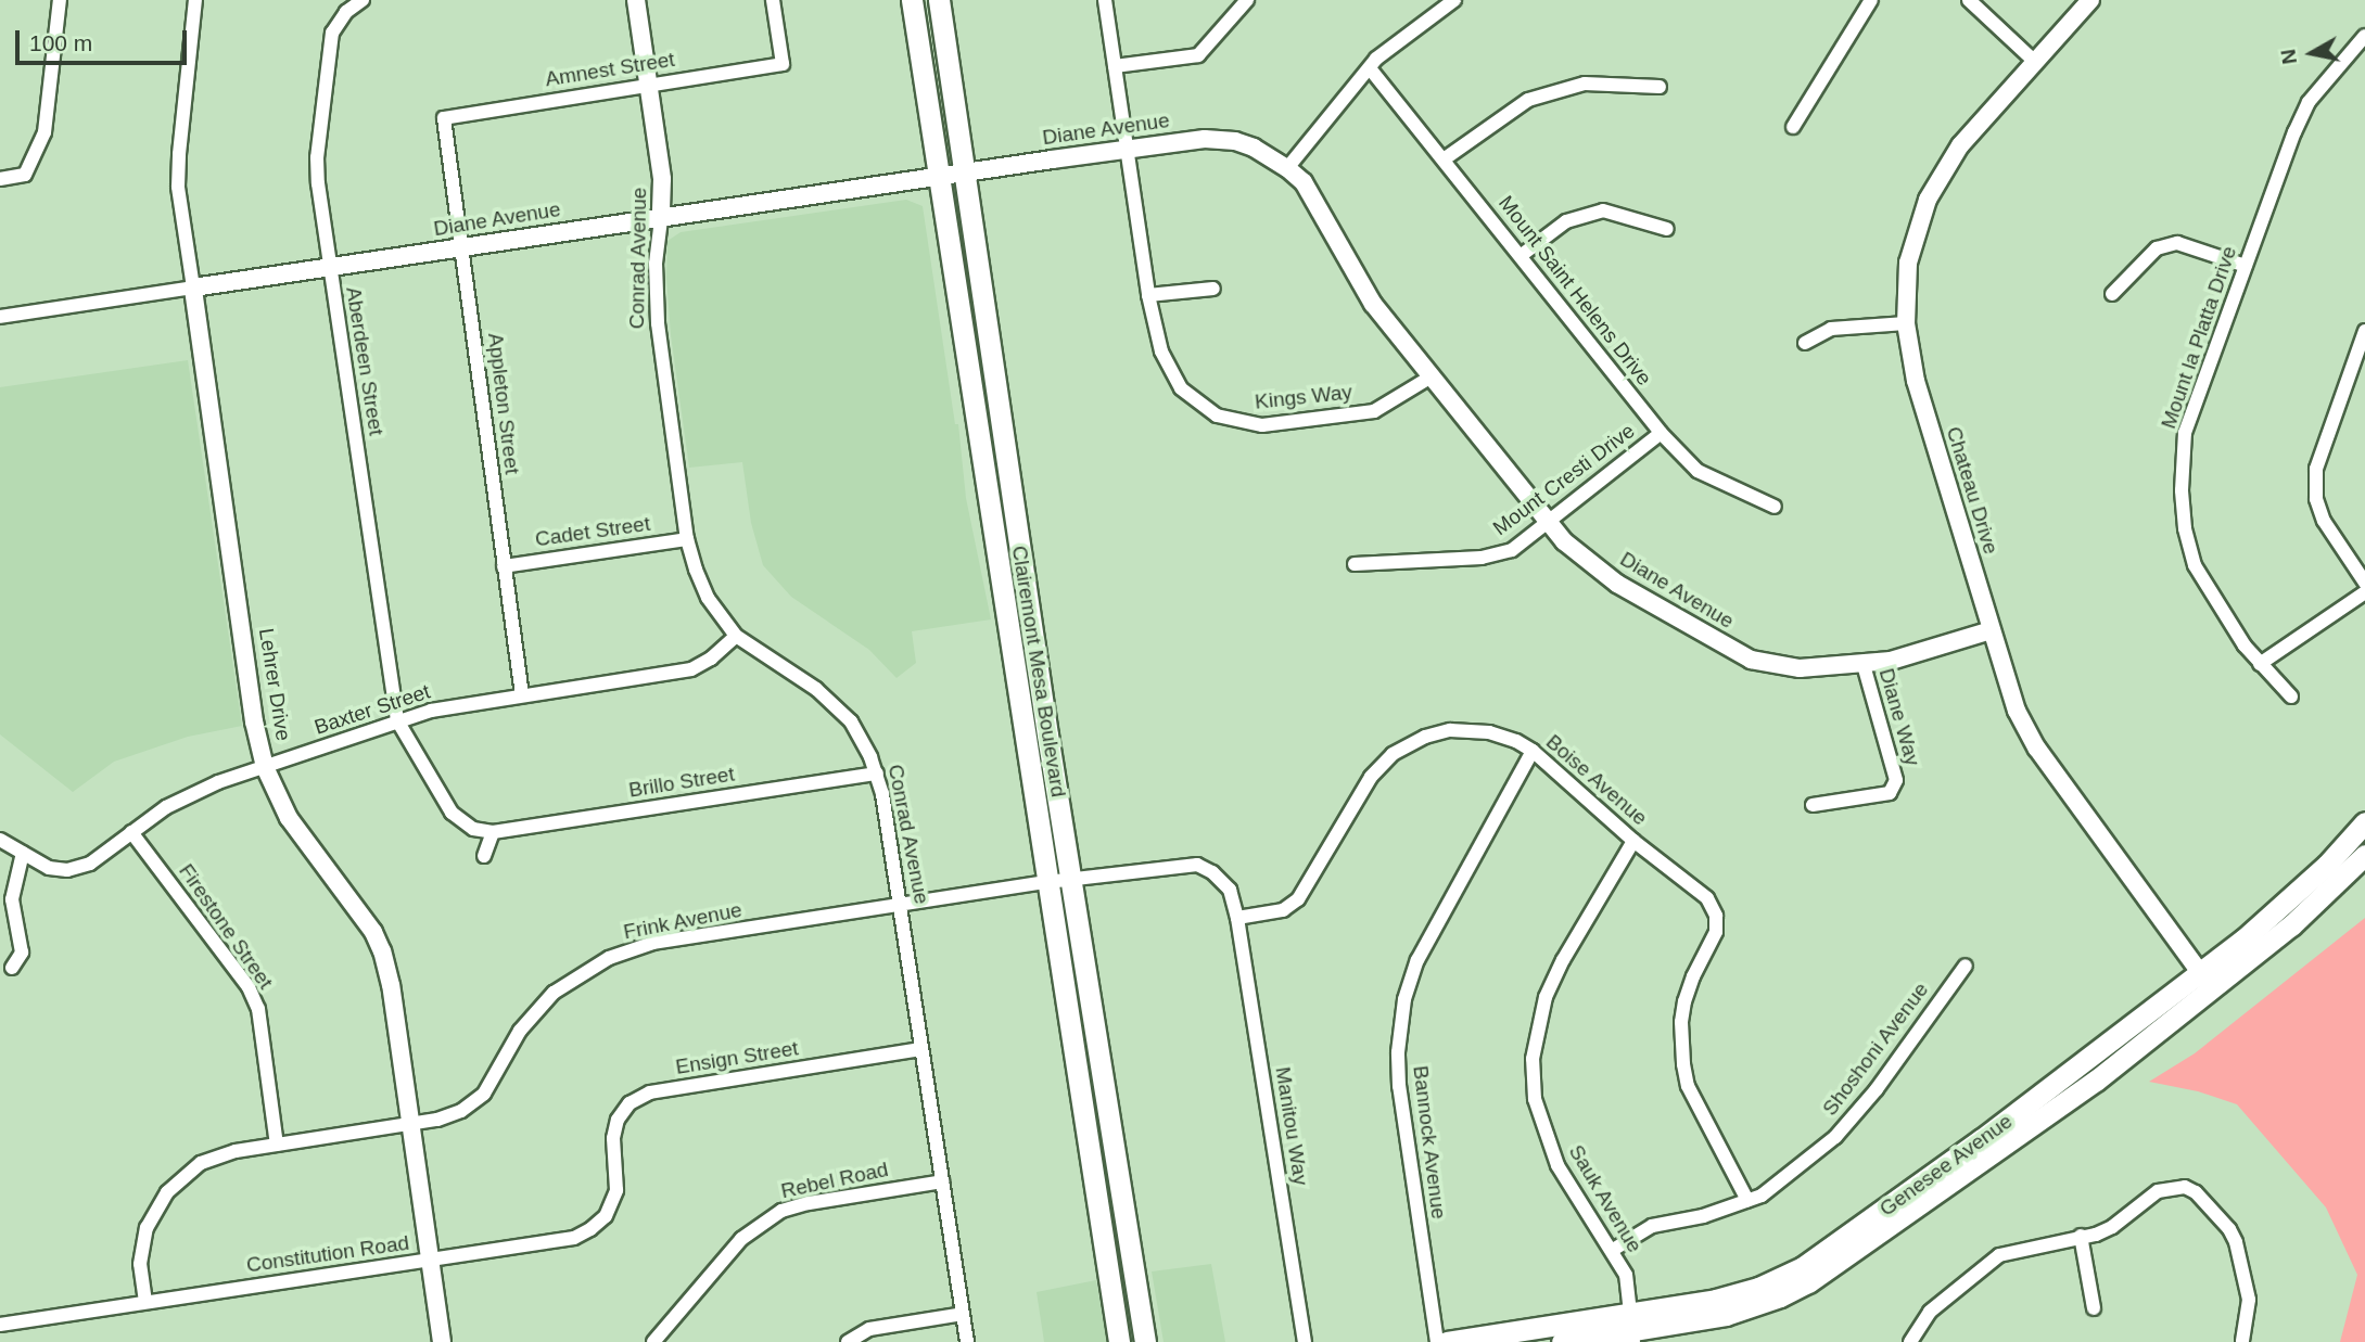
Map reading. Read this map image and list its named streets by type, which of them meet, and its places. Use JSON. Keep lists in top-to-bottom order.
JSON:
{
  "streets": {
    "main road": ["Clairemont Mesa Boulevard", "Genesee Avenue"],
    "street": [
      "Amnest Street",
      "Diane Avenue",
      "Conrad Avenue",
      "Mount Saint Helens Drive",
      "Mount la Platta Drive",
      "Aberdeen Street",
      "Kings Way",
      "Appleton Street",
      "Mount Cresti Drive",
      "Chateau Drive",
      "Cadet Street",
      "Lehrer Drive",
      "Baxter Street",
      "Diane Way",
      "Boise Avenue",
      "Brillo Street",
      "Frink Avenue",
      "Firestone Street",
      "Shoshoni Avenue",
      "Ensign Street",
      "Manitou Way",
      "Bannock Avenue",
      "Rebel Road",
      "Sauk Avenue",
      "Constitution Road"
    ]
  },
  "crossings": [
    ["Amnest Street", "Conrad Avenue"],
    ["Amnest Street", "Appleton Street"],
    ["Diane Avenue", "Conrad Avenue"],
    ["Diane Avenue", "Aberdeen Street"],
    ["Diane Avenue", "Kings Way"],
    ["Diane Avenue", "Appleton Street"],
    ["Diane Avenue", "Mount Cresti Drive"],
    ["Diane Avenue", "Chateau Drive"],
    ["Diane Avenue", "Clairemont Mesa Boulevard"],
    ["Diane Avenue", "Lehrer Drive"],
    ["Diane Avenue", "Diane Way"],
    ["Conrad Avenue", "Cadet Street"],
    ["Conrad Avenue", "Baxter Street"],
    ["Conrad Avenue", "Brillo Street"],
    ["Conrad Avenue", "Frink Avenue"],
    ["Conrad Avenue", "Ensign Street"],
    ["Conrad Avenue", "Rebel Road"],
    ["Mount Saint Helens Drive", "Mount Cresti Drive"],
    ["Aberdeen Street", "Baxter Street"],
    ["Appleton Street", "Cadet Street"],
    ["Appleton Street", "Baxter Street"],
    ["Chateau Drive", "Genesee Avenue"],
    ["Clairemont Mesa Boulevard", "Frink Avenue"],
    ["Lehrer Drive", "Baxter Street"],
    ["Lehrer Drive", "Frink Avenue"],
    ["Lehrer Drive", "Constitution Road"],
    ["Baxter Street", "Firestone Street"],
    ["Boise Avenue", "Frink Avenue"],
    ["Boise Avenue", "Shoshoni Avenue"],
    ["Boise Avenue", "Manitou Way"],
    ["Boise Avenue", "Bannock Avenue"],
    ["Boise Avenue", "Sauk Avenue"],
    ["Frink Avenue", "Firestone Street"],
    ["Frink Avenue", "Manitou Way"],
    ["Frink Avenue", "Constitution Road"],
    ["Shoshoni Avenue", "Sauk Avenue"],
    ["Ensign Street", "Constitution Road"],
    ["Genesee Avenue", "Sauk Avenue"]
  ],
  "scale_bar": "100 m",
  "north": "left"
}
